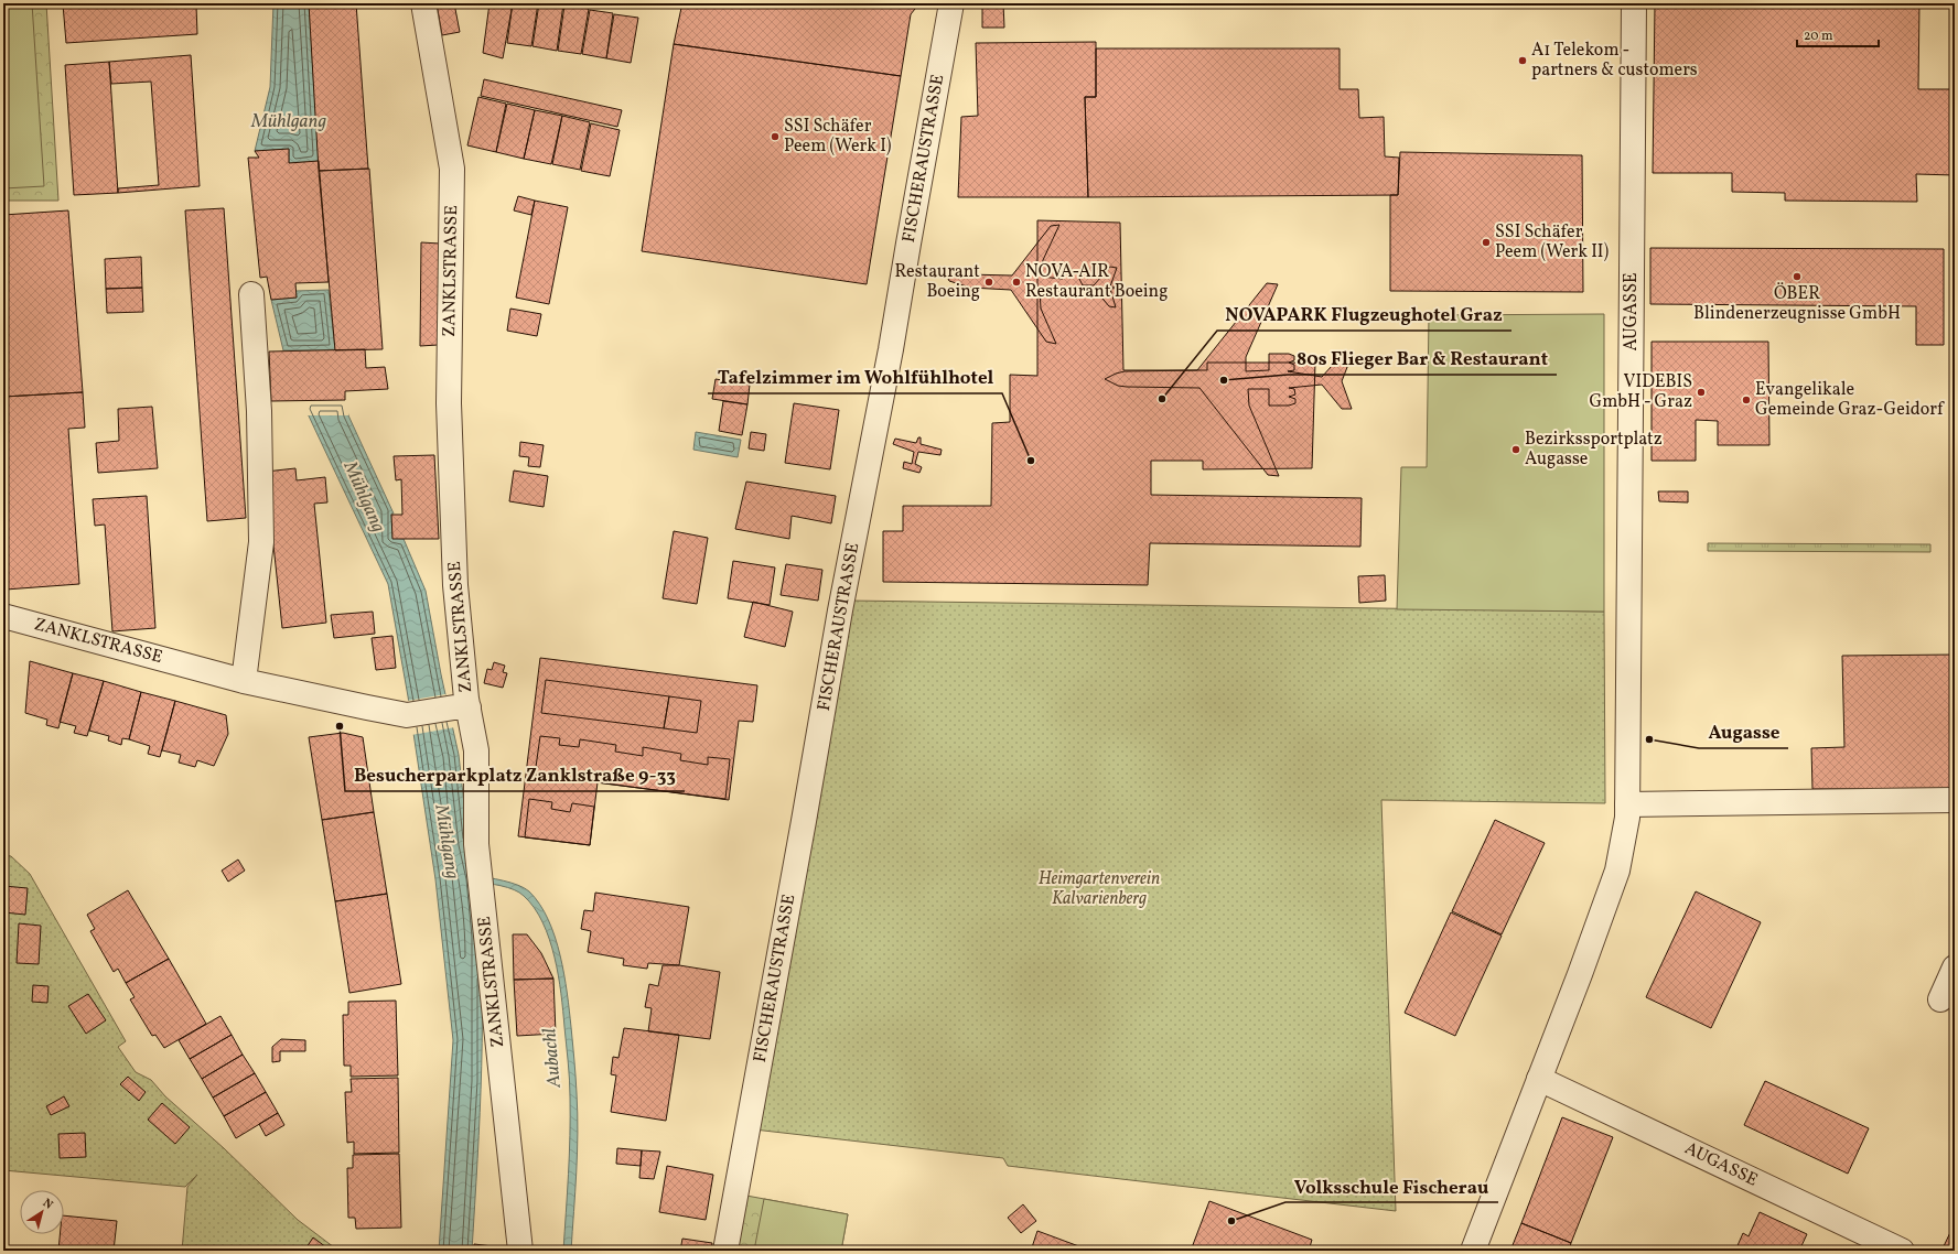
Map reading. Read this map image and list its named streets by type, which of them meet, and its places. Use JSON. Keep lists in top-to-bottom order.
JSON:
{
  "streets": {
    "street": ["FISCHERAUSTRASSE", "ZANKLSTRASSE", "AUGASSE"]
  },
  "water": ["Mühlgang", "Aubachl"],
  "parks": ["Heimgartenverein Kalvarienberg"],
  "places": [
    "A1 Telekom - partners & customers",
    "SSI Schäfer Peem (Werk I)",
    "SSI Schäfer Peem (Werk II)",
    "ÖBER Blindenerzeugnisse GmbH",
    "Restaurant Boeing",
    "NOVA-AIR Restaurant Boeing",
    "80s Flieger Bar & Restaurant",
    "VIDEBIS GmbH - Graz",
    "NOVAPARK Flugzeughotel Graz",
    "Evangelikale Gemeinde Graz-Geidorf",
    "Bezirkssportplatz Augasse",
    "Tafelzimmer im Wohlfühlhotel",
    "Besucherparkplatz Zanklstraße 9-33",
    "Augasse",
    "Volksschule Fischerau"
  ],
  "scale_bar": "20 m",
  "north": "top right"
}
